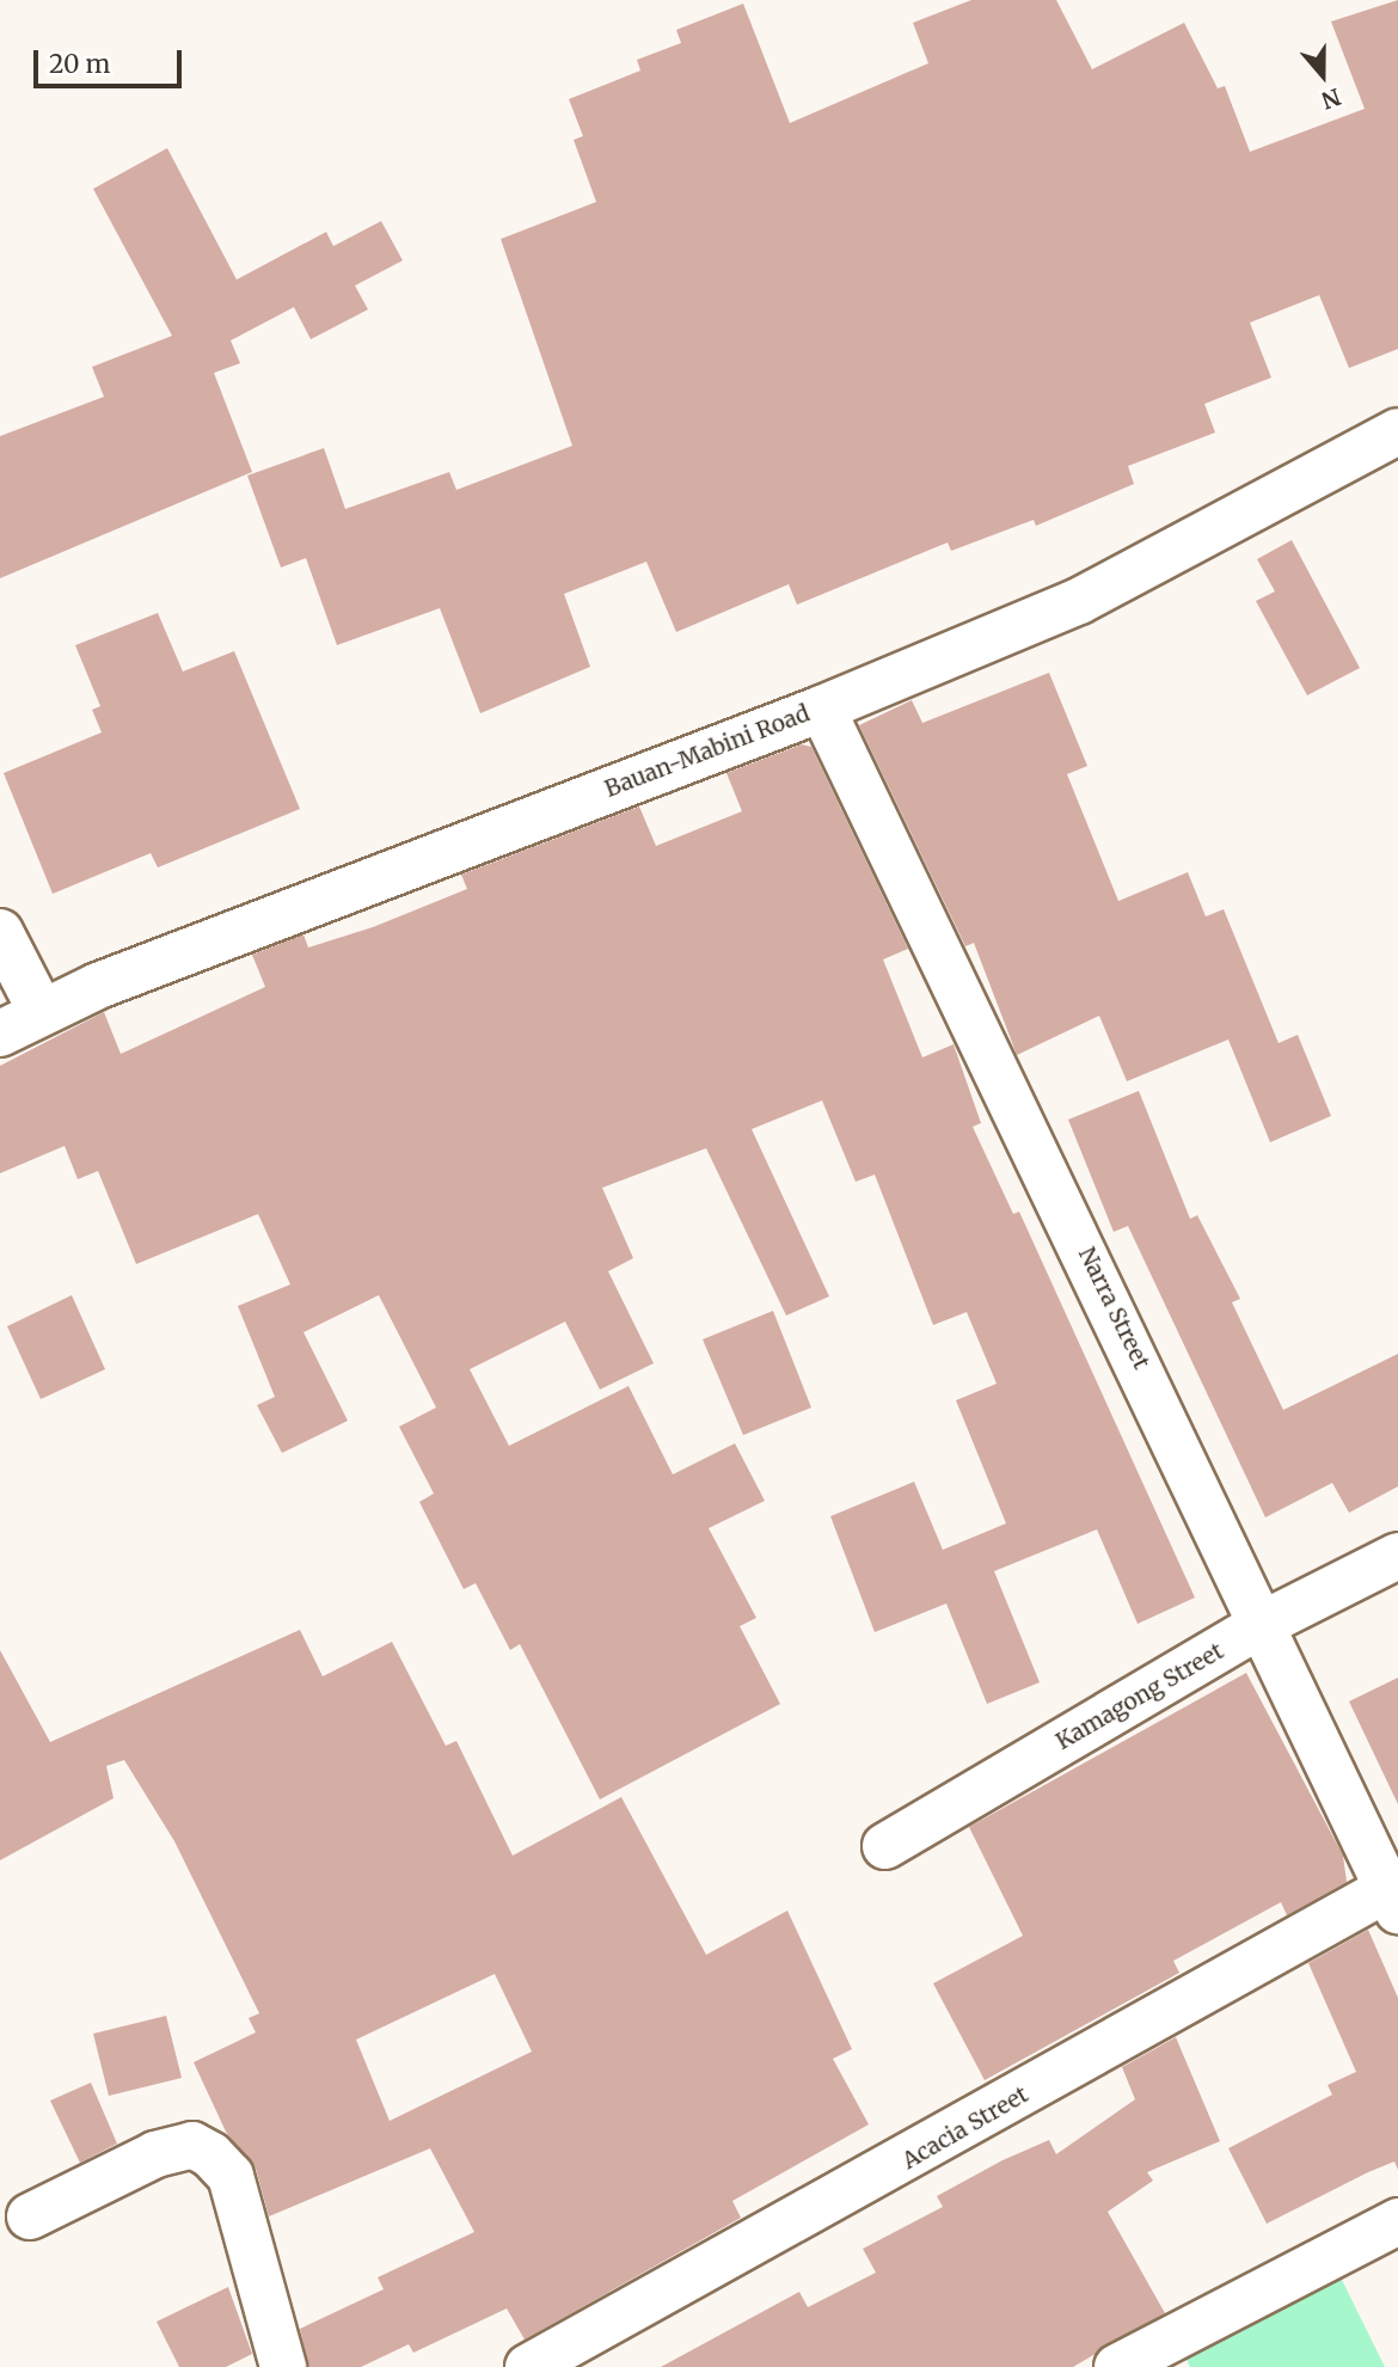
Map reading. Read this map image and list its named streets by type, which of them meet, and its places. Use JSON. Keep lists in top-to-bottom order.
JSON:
{
  "streets": {
    "street": [
      "Bauan-Mabini Road",
      "Narra Street",
      "Kamagong Street",
      "Acacia Street"
    ]
  },
  "crossings": [
    ["Bauan-Mabini Road", "Narra Street"],
    ["Narra Street", "Kamagong Street"],
    ["Narra Street", "Acacia Street"]
  ],
  "scale_bar": "20 m",
  "north": "bottom"
}
